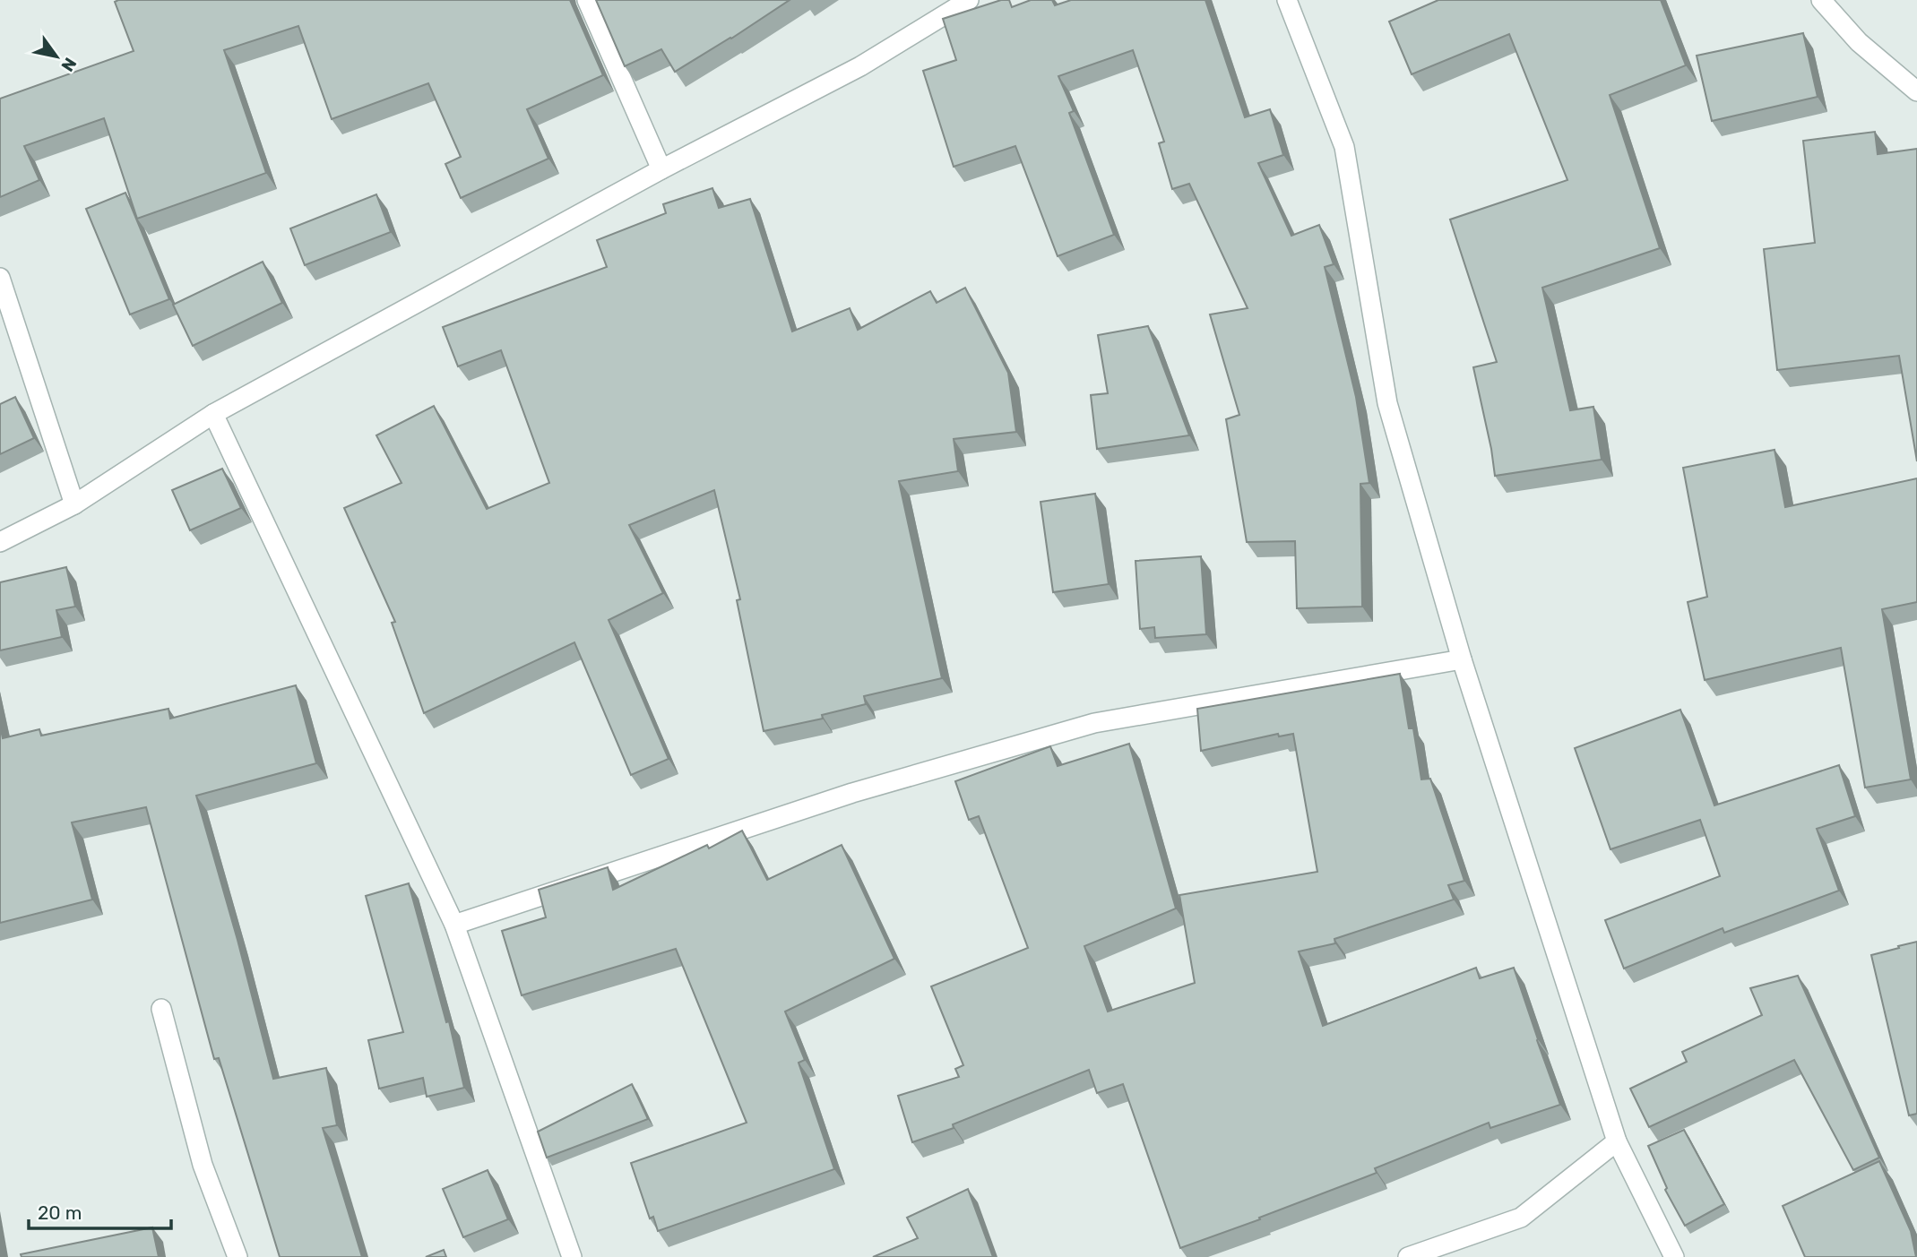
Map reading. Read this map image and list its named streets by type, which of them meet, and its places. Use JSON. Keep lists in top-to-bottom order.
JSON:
{
  "scale_bar": "20 m",
  "north": "bottom right"
}
